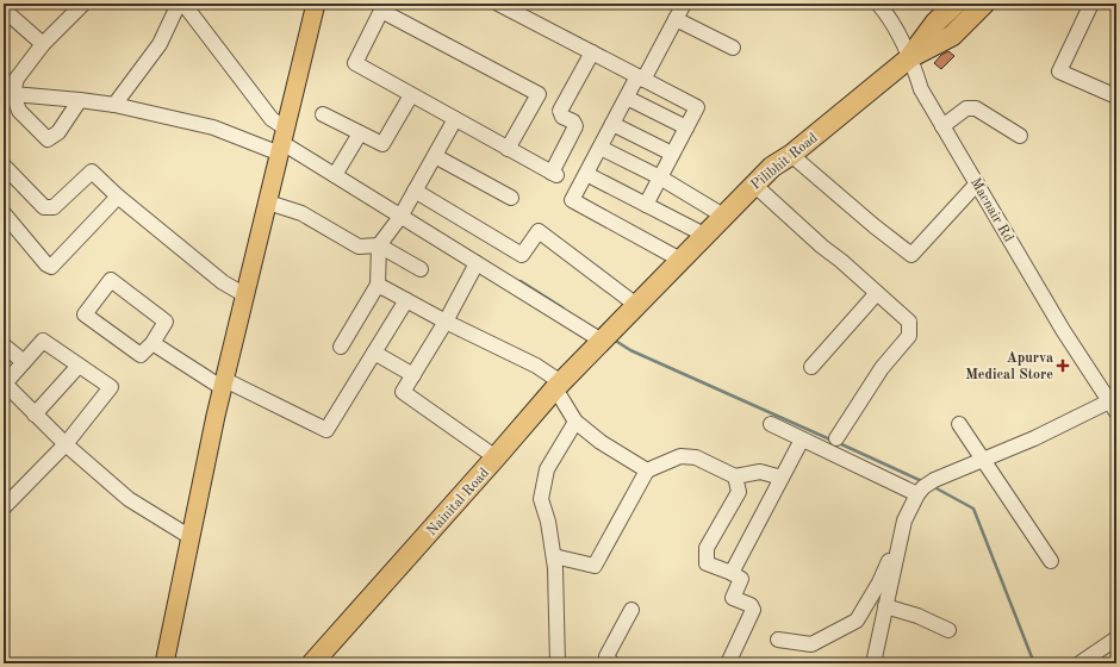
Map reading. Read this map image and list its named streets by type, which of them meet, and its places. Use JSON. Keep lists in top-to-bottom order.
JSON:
{
  "streets": {
    "highway": ["Pilibhit Road", "Nainital Road"],
    "street": ["Macnair Rd"]
  },
  "crossings": [
    ["Pilibhit Road", "Macnair Rd"],
    ["Pilibhit Road", "Nainital Road"]
  ],
  "places": {
    "health": ["Apurva Medical Store"]
  }
}
